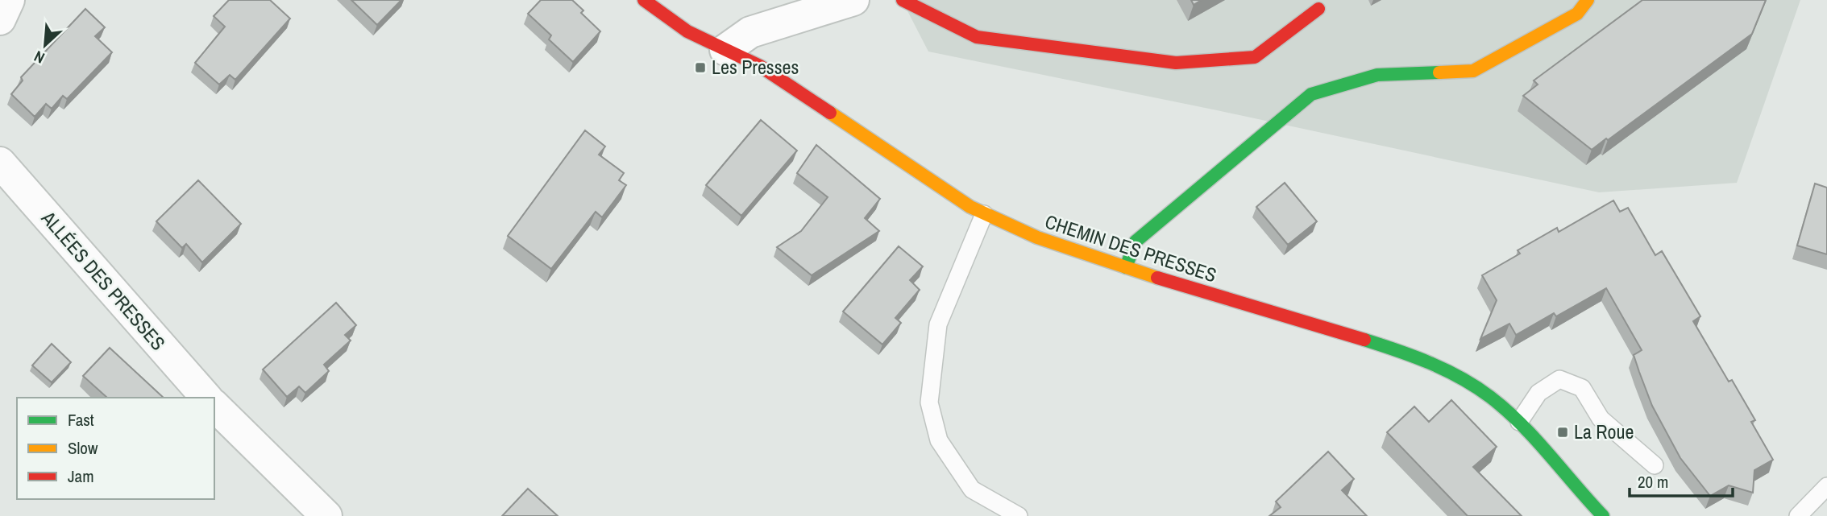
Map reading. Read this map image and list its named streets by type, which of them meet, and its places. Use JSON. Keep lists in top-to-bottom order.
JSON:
{
  "streets": {
    "street": ["CHEMIN DES PRESSES", "ALLÉES DES PRESSES"]
  },
  "places": {
    "transit": ["Les Presses", "La Roue"]
  },
  "legend": ["Fast", "Slow", "Jam"],
  "scale_bar": "20 m",
  "north": "bottom left"
}
